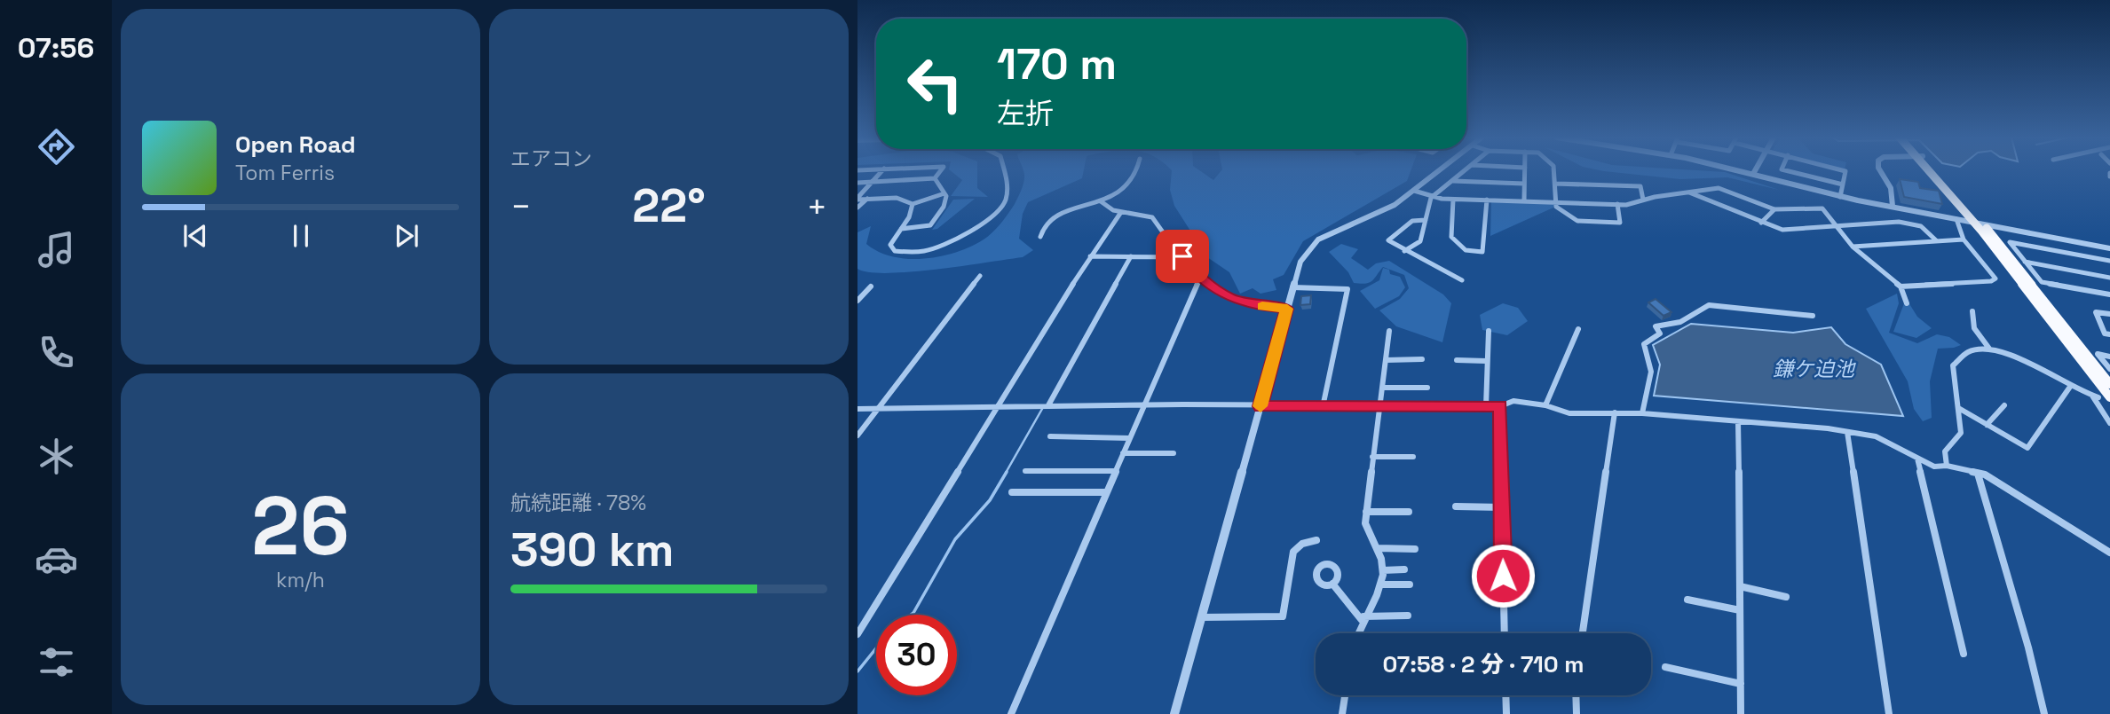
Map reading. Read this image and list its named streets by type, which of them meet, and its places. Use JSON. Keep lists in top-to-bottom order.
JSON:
{
  "water": ["鎌ケ迫池"],
  "page": {
    "tabs": "07:56",
    "tile": [
      "エアコン",
      ["26", "km/h"],
      ["航続距離 · 78%", "390 km"]
    ],
    "turn": ["170 m", "左折"],
    "song": ["Open Road", "Tom Ferris"],
    "heat": ["−", "22°", "+"],
    "limit": "30",
    "trip": "07:58 · 2 分 · 710 m"
  }
}
